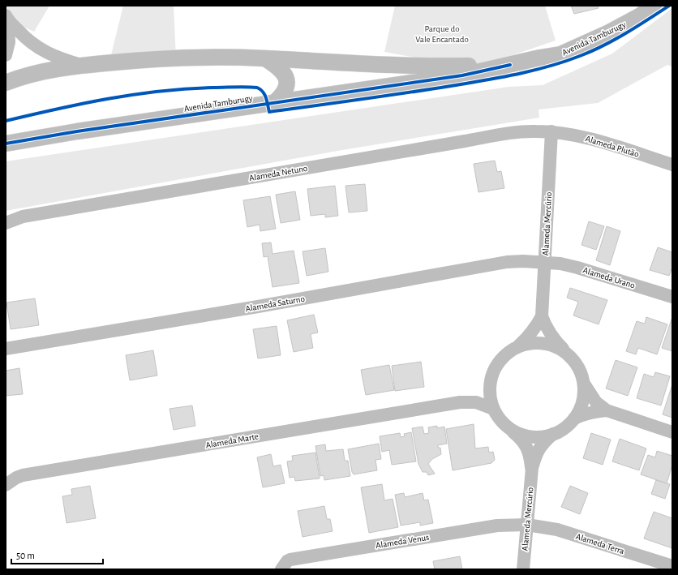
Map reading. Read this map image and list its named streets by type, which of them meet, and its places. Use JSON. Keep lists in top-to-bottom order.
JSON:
{
  "streets": {
    "main road": ["Avenida Tamburugy"],
    "street": [
      "Alameda Plutão",
      "Alameda Netuno",
      "Alameda Mercúrio",
      "Alameda Urano",
      "Alameda Saturno",
      "Alameda Marte",
      "Alameda Venus",
      "Alameda Terra"
    ]
  },
  "crossings": [
    ["Alameda Plutão", "Alameda Netuno"],
    ["Alameda Plutão", "Alameda Mercúrio"],
    ["Alameda Netuno", "Alameda Mercúrio"],
    ["Alameda Mercúrio", "Alameda Urano"],
    ["Alameda Mercúrio", "Alameda Saturno"],
    ["Alameda Mercúrio", "Alameda Marte"],
    ["Alameda Mercúrio", "Alameda Venus"],
    ["Alameda Mercúrio", "Alameda Terra"],
    ["Alameda Urano", "Alameda Saturno"],
    ["Alameda Venus", "Alameda Terra"]
  ],
  "parks": ["Parque do Vale Encantado"],
  "scale_bar": "50 m"
}
